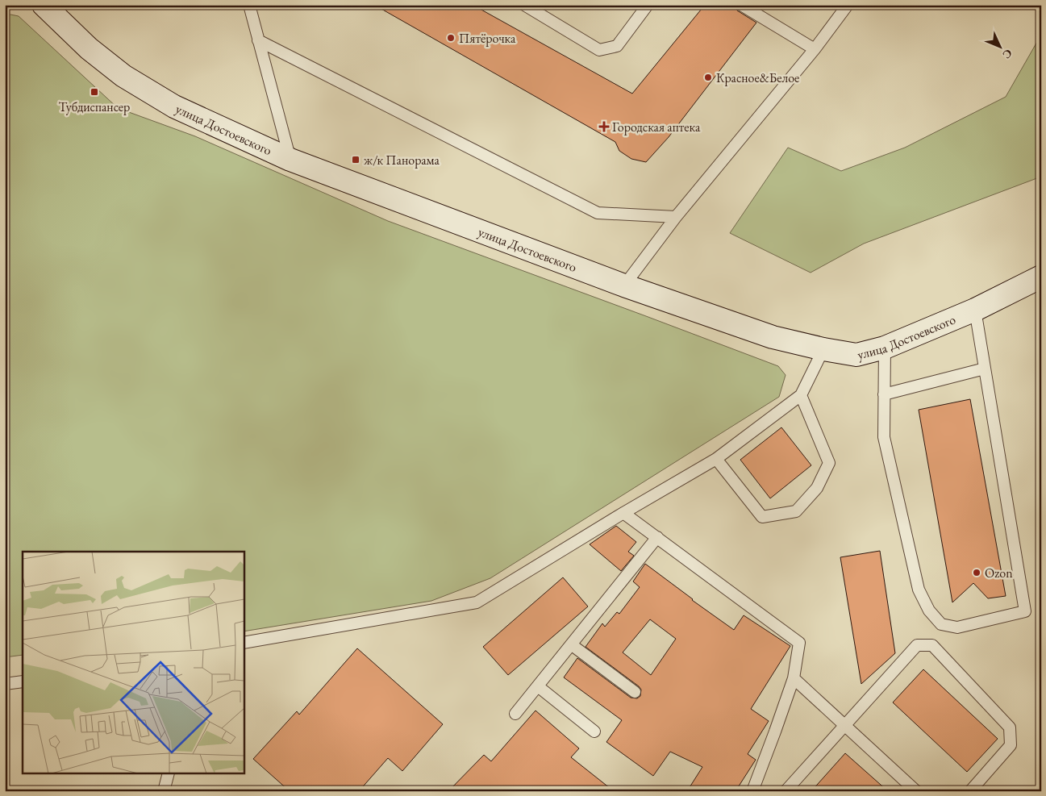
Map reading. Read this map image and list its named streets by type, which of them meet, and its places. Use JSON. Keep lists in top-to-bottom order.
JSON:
{
  "streets": {
    "main road": ["улица Достоевского"]
  },
  "places": {
    "other": ["Пятёрочка", "Красное&Белое", "Ozon"],
    "transit": ["Тубдиспансер", "ж/к Панорама"],
    "health": ["Городская аптека"]
  },
  "north": "bottom right"
}
